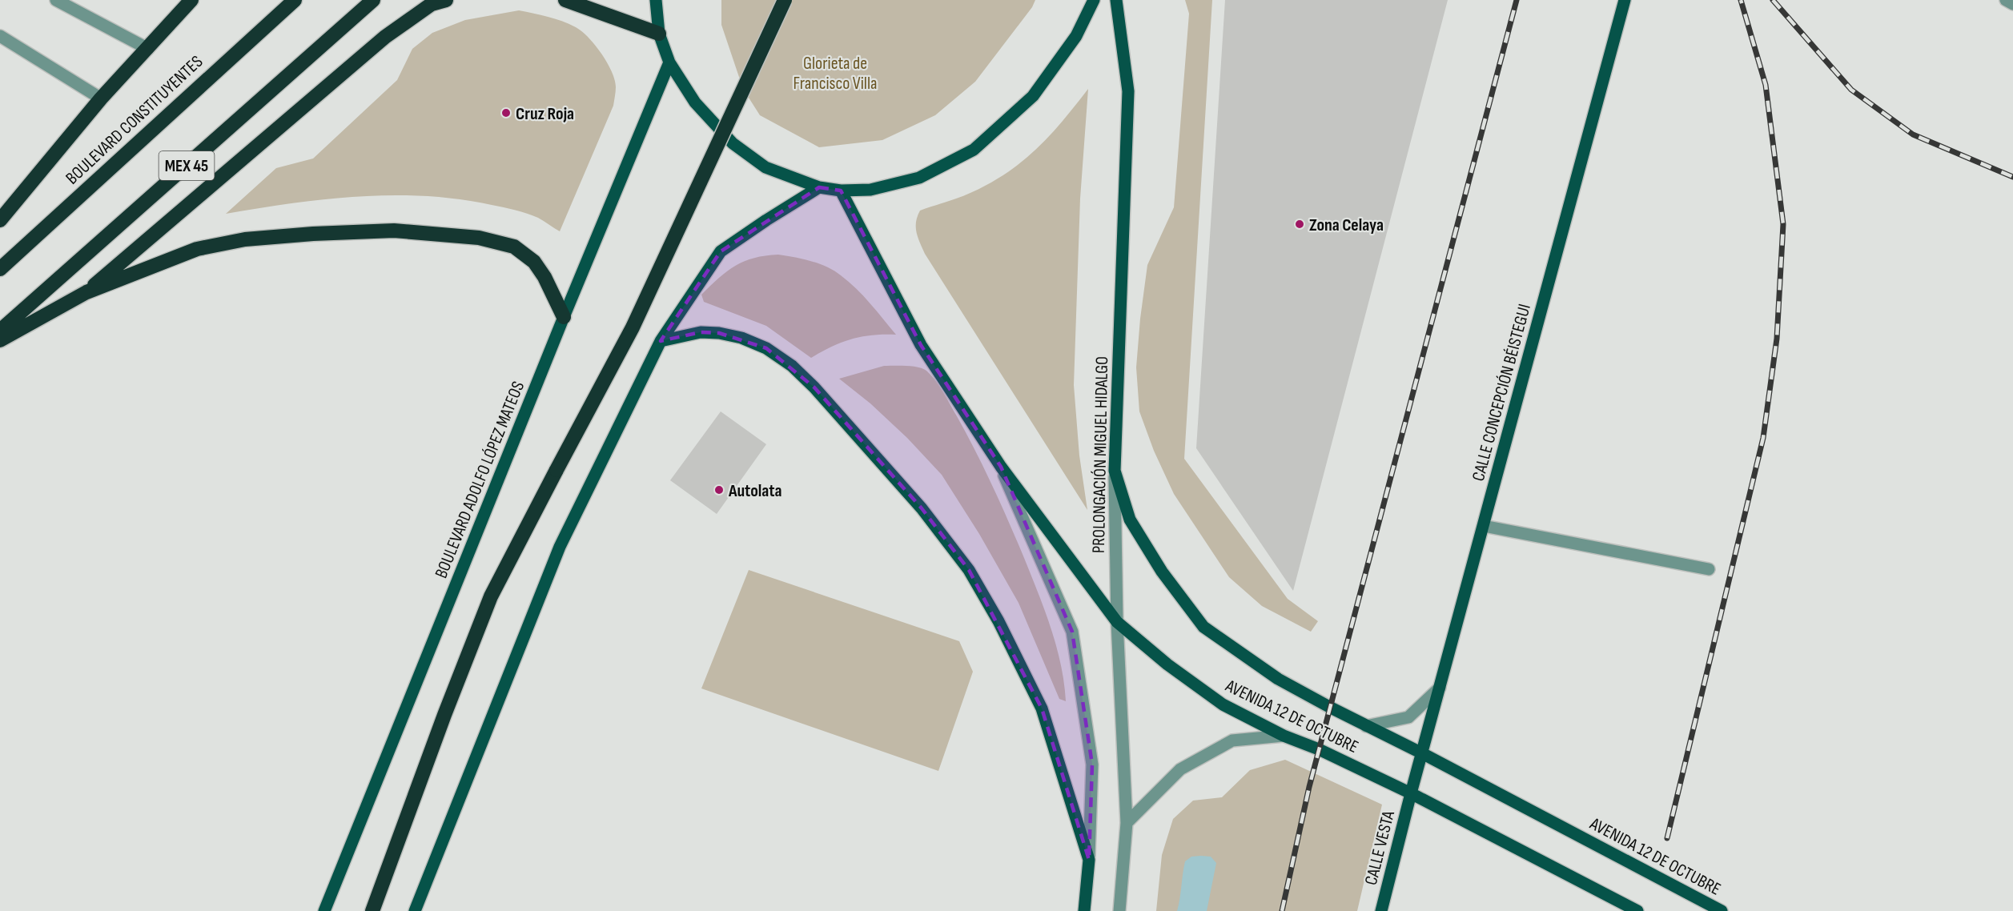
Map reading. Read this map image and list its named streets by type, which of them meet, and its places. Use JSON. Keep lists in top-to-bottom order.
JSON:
{
  "streets": {
    "highway": ["BOULEVARD CONSTITUYENTES", "MEX 45"],
    "main road": [
      "CALLE CONCEPCIÓN BÉISTEGUI",
      "PROLONGACIÓN MIGUEL HIDALGO",
      "BOULEVARD ADOLFO LÓPEZ MATEOS",
      "AVENIDA 12 DE OCTUBRE",
      "CALLE VESTA"
    ]
  },
  "crossings": [
    ["CALLE CONCEPCIÓN BÉISTEGUI", "AVENIDA 12 DE OCTUBRE"],
    ["CALLE CONCEPCIÓN BÉISTEGUI", "CALLE VESTA"],
    ["PROLONGACIÓN MIGUEL HIDALGO", "AVENIDA 12 DE OCTUBRE"],
    ["AVENIDA 12 DE OCTUBRE", "CALLE VESTA"]
  ],
  "parks": ["Glorieta de Francisco Villa"],
  "places": ["Cruz Roja", "Zona Celaya", "Autolata"]
}
